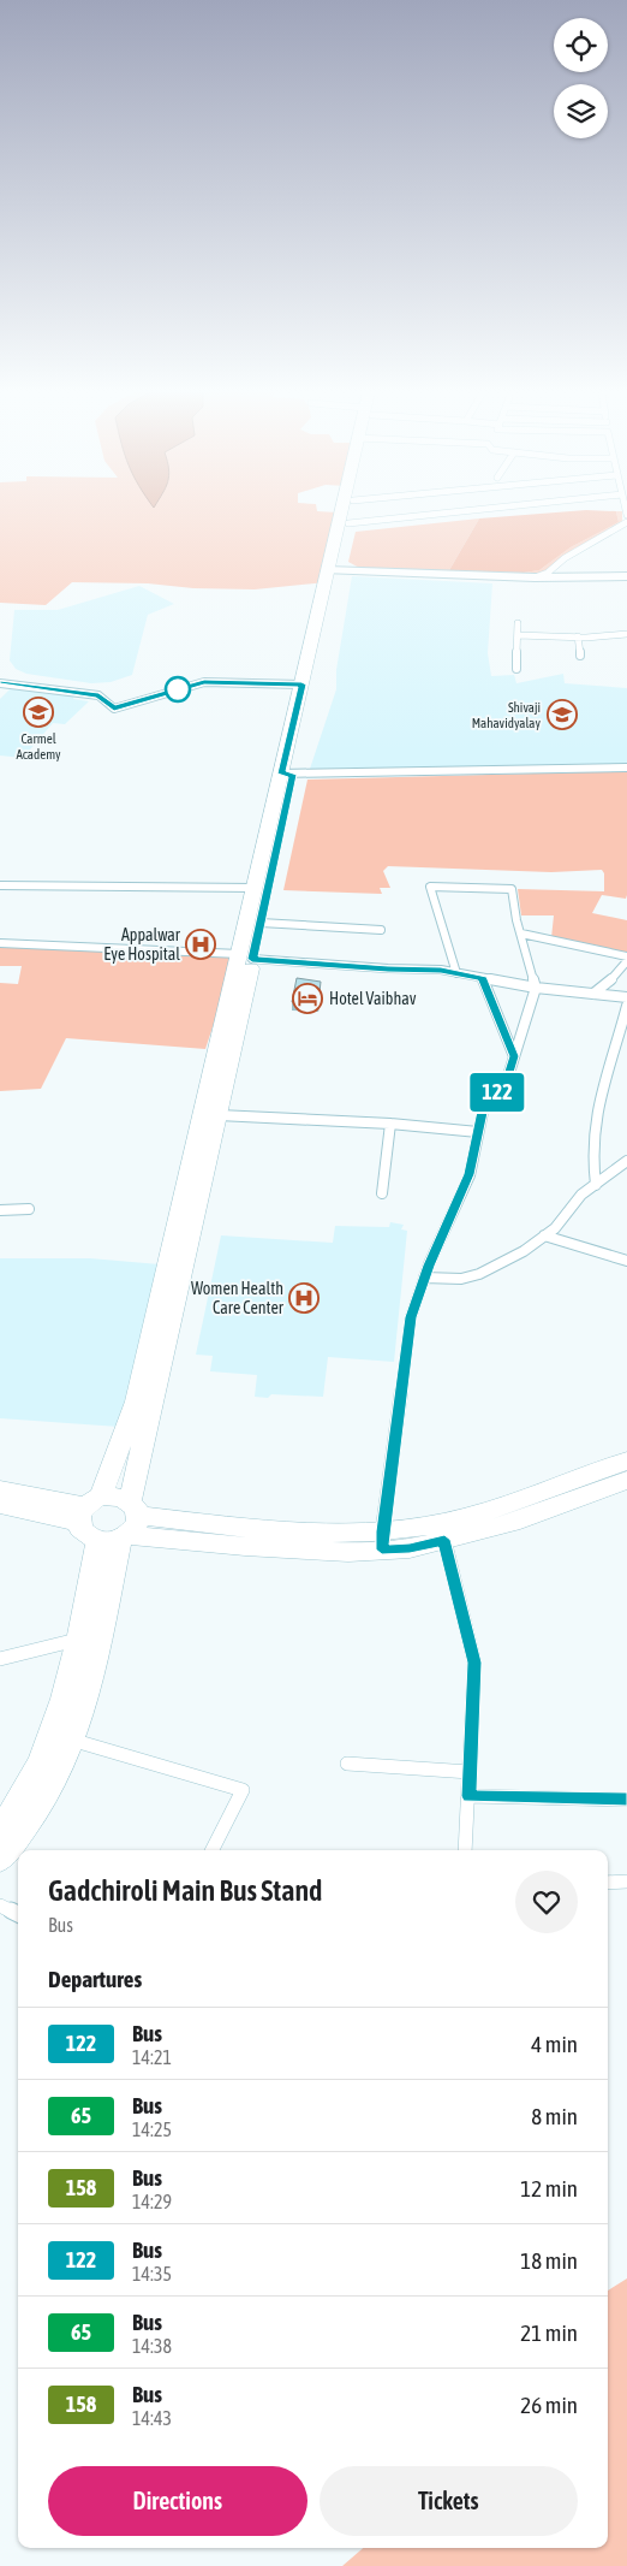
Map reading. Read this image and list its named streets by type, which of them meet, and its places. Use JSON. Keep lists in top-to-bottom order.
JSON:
{
  "places": {
    "school or university": ["Carmel Academy", "Shivaji Mahavidyalay"],
    "hospital": ["Appalwar Eye Hospital", "Women Health Care Center"],
    "hotel": ["Hotel Vaibhav"]
  },
  "lines": ["bus line 122"],
  "page": {
    "on_map": "122",
    "heading": [
      ["Gadchiroli Main Bus Stand", "Bus"],
      "Departures"
    ],
    "list": [
      {
        "mark": "122",
        "name": "Bus",
        "note": "14:21",
        "value": "4 min"
      },
      {
        "mark": "65",
        "name": "Bus",
        "note": "14:25",
        "value": "8 min"
      },
      {
        "mark": "158",
        "name": "Bus",
        "note": "14:29",
        "value": "12 min"
      },
      {
        "mark": "122",
        "name": "Bus",
        "note": "14:35",
        "value": "18 min"
      },
      {
        "mark": "65",
        "name": "Bus",
        "note": "14:38",
        "value": "21 min"
      },
      {
        "mark": "158",
        "name": "Bus",
        "note": "14:43",
        "value": "26 min"
      }
    ],
    "buttons": ["Directions", "Tickets"]
  }
}
